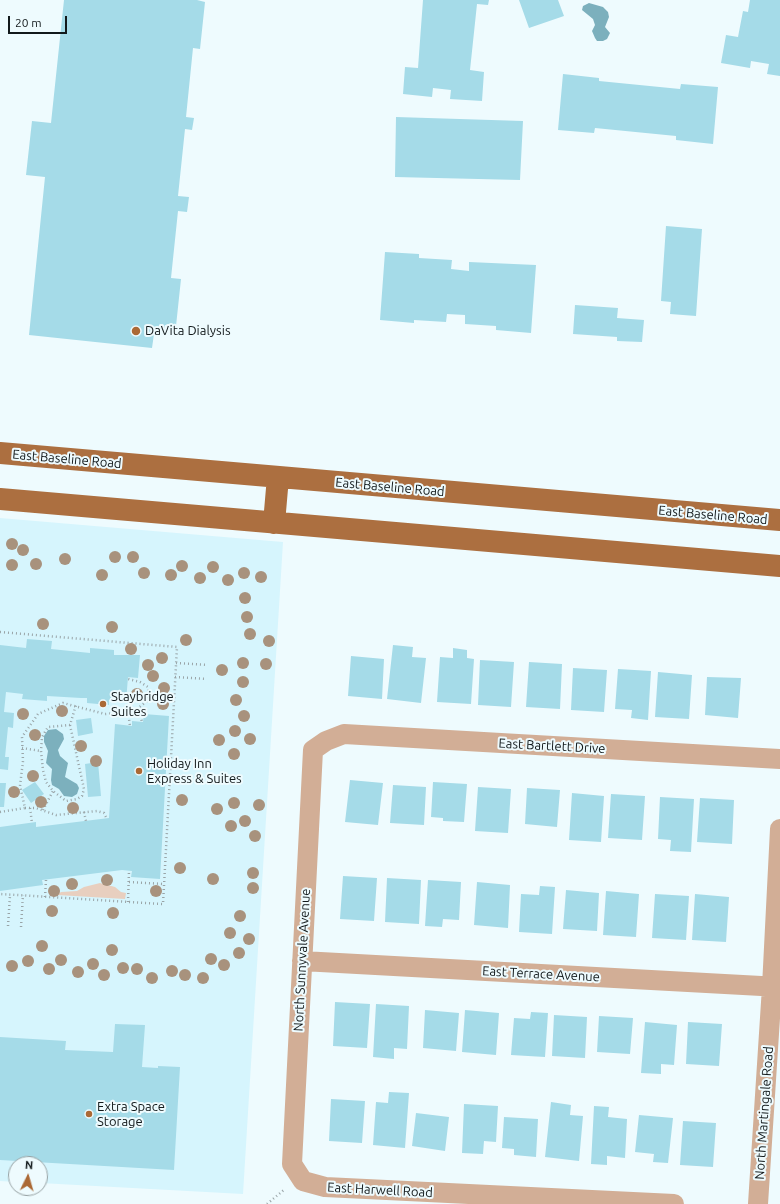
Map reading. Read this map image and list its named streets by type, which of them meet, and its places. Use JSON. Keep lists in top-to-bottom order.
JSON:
{
  "streets": {
    "main road": ["East Baseline Road"],
    "street": [
      "East Bartlett Drive",
      "North Sunnyvale Avenue",
      "East Terrace Avenue",
      "North Martingale Road",
      "East Harwell Road"
    ]
  },
  "crossings": [
    ["East Bartlett Drive", "North Sunnyvale Avenue"],
    ["North Sunnyvale Avenue", "East Terrace Avenue"],
    ["North Sunnyvale Avenue", "East Harwell Road"],
    ["East Terrace Avenue", "North Martingale Road"]
  ],
  "places": [
    "DaVita Dialysis",
    "Staybridge Suites",
    "Holiday Inn Express & Suites",
    "Extra Space Storage"
  ],
  "scale_bar": "20 m",
  "north": "top"
}
